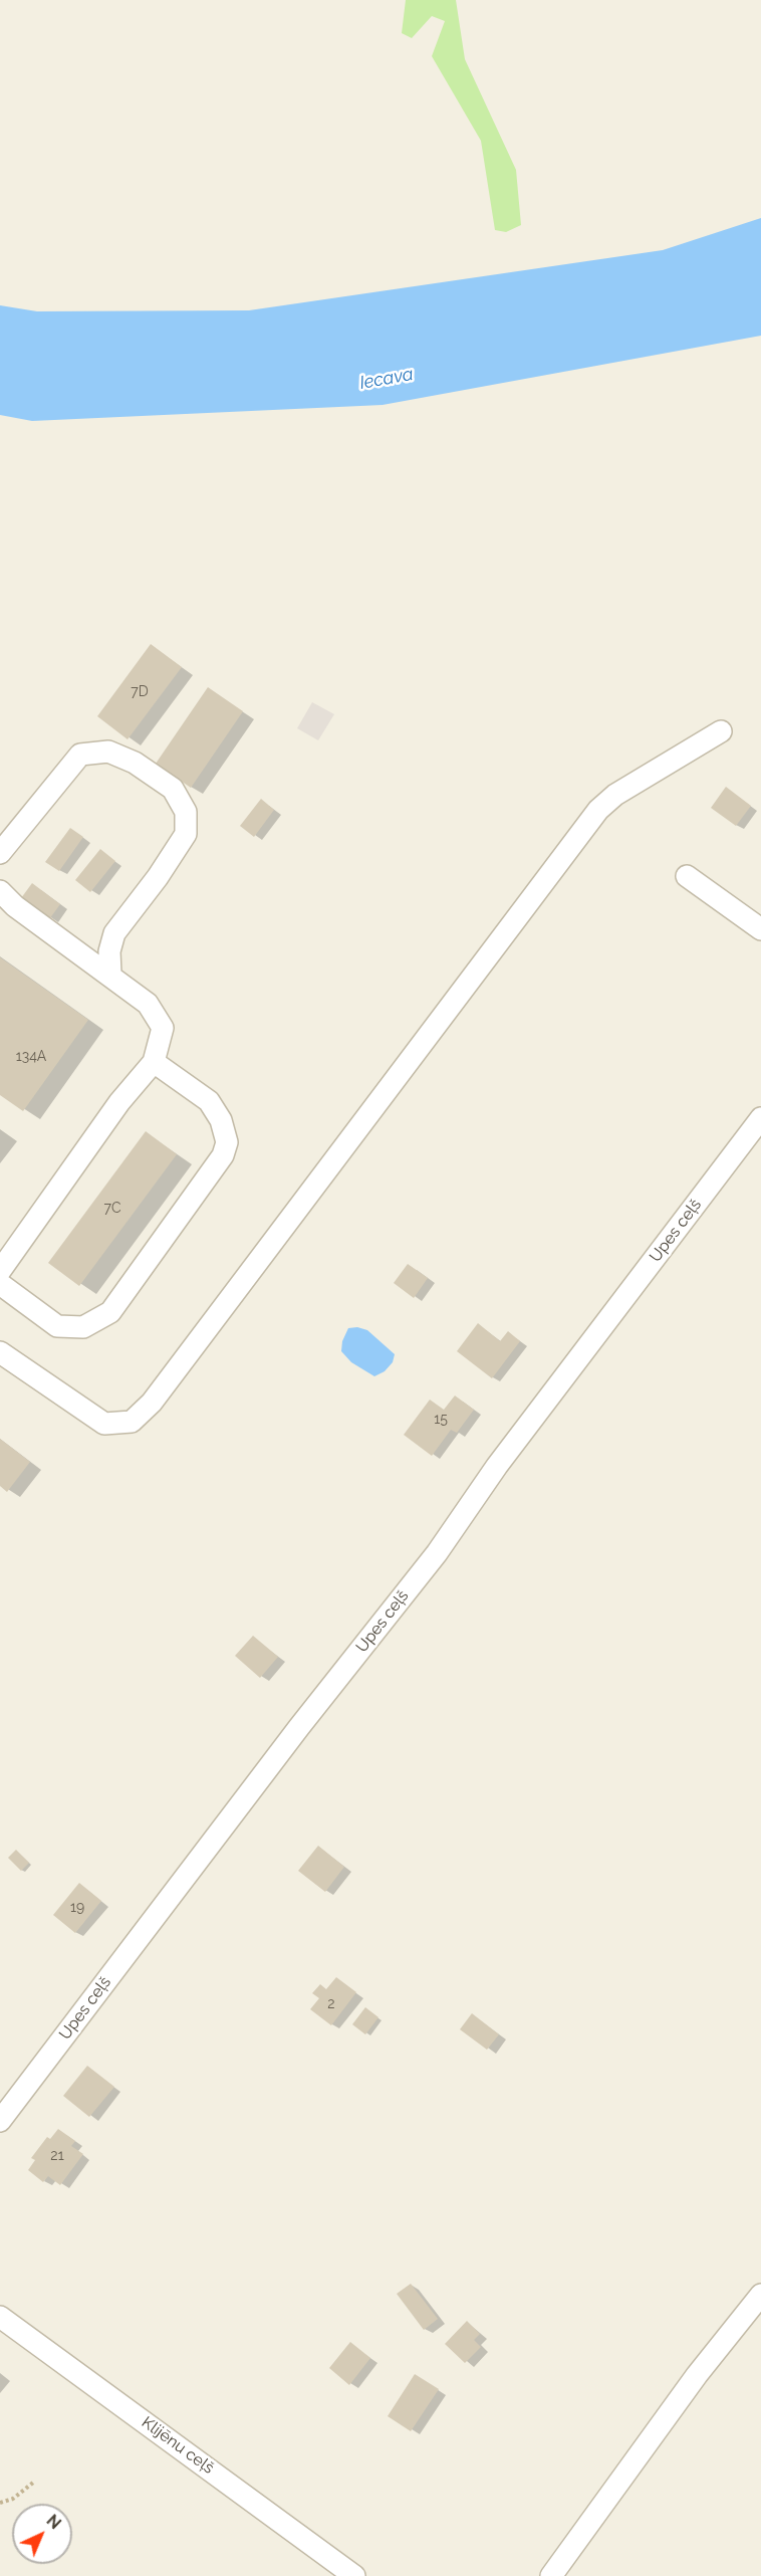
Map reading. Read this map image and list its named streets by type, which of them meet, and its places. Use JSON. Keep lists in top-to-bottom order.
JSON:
{
  "streets": {
    "street": ["Upes ceļš", "Klijēnu ceļš"]
  },
  "water": ["Iecava"],
  "house_numbers": [
    "7D",
    "134A",
    "7C",
    "15",
    "19",
    "2",
    "21"
  ],
  "north": "top right"
}
